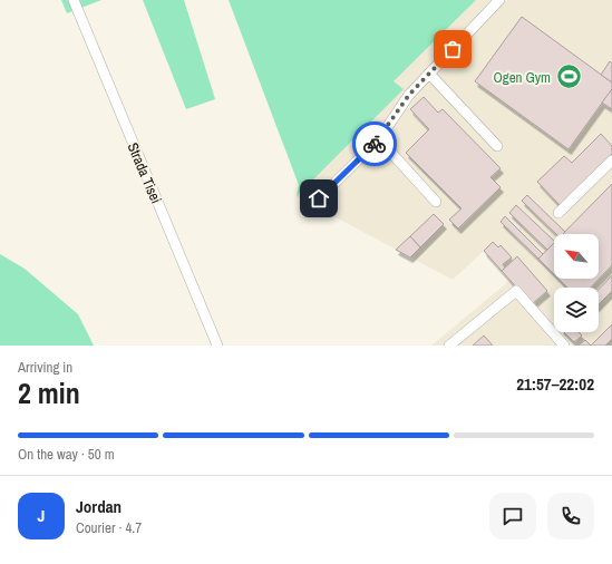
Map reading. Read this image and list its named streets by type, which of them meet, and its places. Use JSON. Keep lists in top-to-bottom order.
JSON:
{
  "streets": {
    "lane": ["Strada Tisei"]
  },
  "places": {
    "sports": ["Ogen Gym"]
  },
  "north": "top left",
  "page": {
    "heading": ["2 min", "Arriving in", "21:57–22:02"],
    "panel": ["Jordan", "Courier · 4.7"],
    "bar": "On the way · 50 m",
    "round": "J"
  }
}
